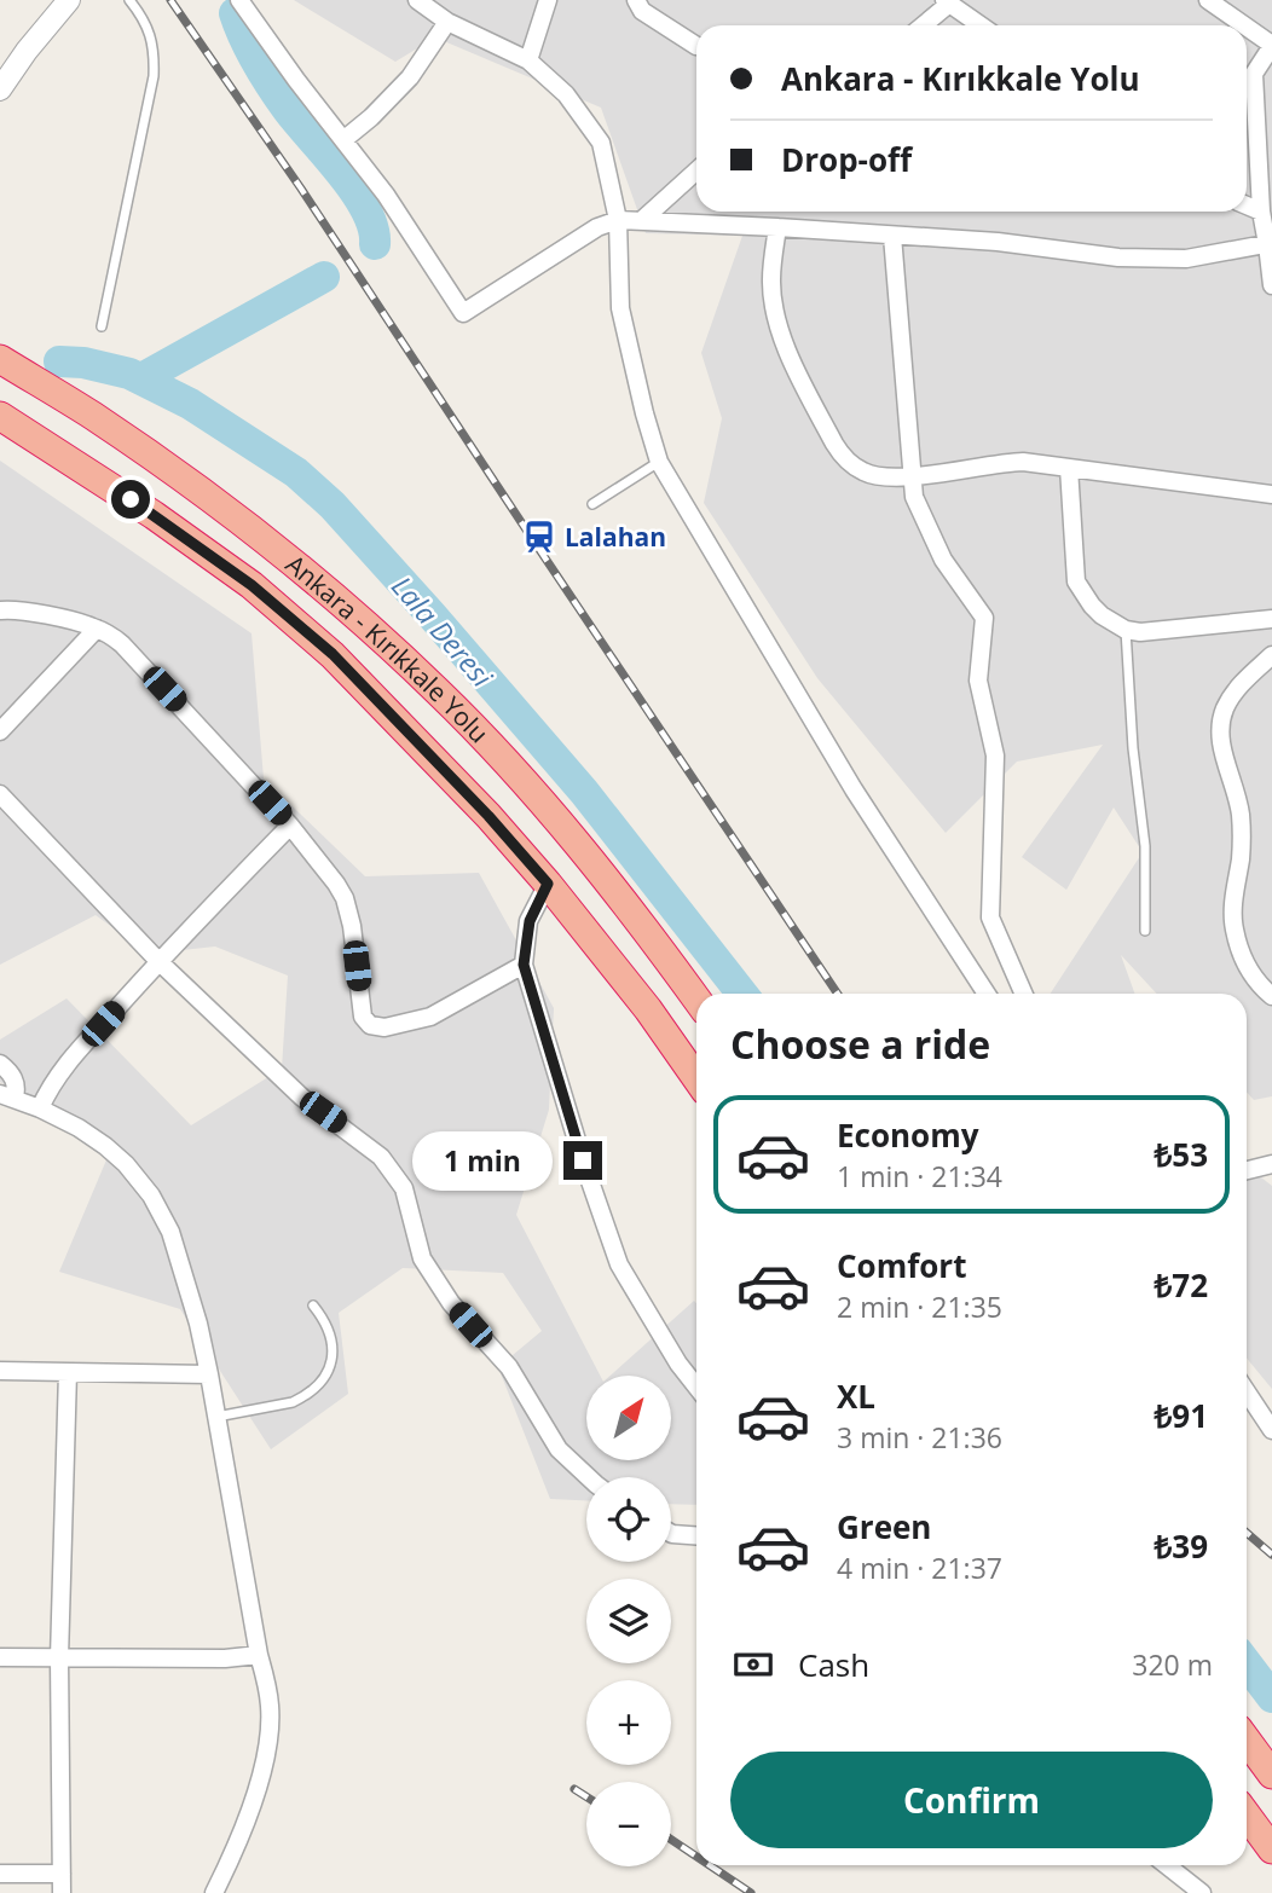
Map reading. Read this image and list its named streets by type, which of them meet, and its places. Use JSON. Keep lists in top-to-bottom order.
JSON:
{
  "streets": {
    "highway": ["Ankara - Kırıkkale Yolu"]
  },
  "water": ["Lala Deresi"],
  "places": {
    "station": ["Lalahan"]
  },
  "north": "top right",
  "page": {
    "banner": ["Ankara - Kırıkkale Yolu", "Drop-off"],
    "heading": "Choose a ride",
    "list": [
      {
        "name": "Economy",
        "note": "1 min · 21:34",
        "value": "₺53"
      },
      {
        "name": "Comfort",
        "note": "2 min · 21:35",
        "value": "₺72"
      },
      {
        "name": "XL",
        "note": "3 min · 21:36",
        "value": "₺91"
      },
      {
        "name": "Green",
        "note": "4 min · 21:37",
        "value": "₺39"
      }
    ],
    "bubble": "1 min",
    "map_buttons": ["+", "−"],
    "pay": ["Cash", "320 m"],
    "buttons": "Confirm"
  }
}
